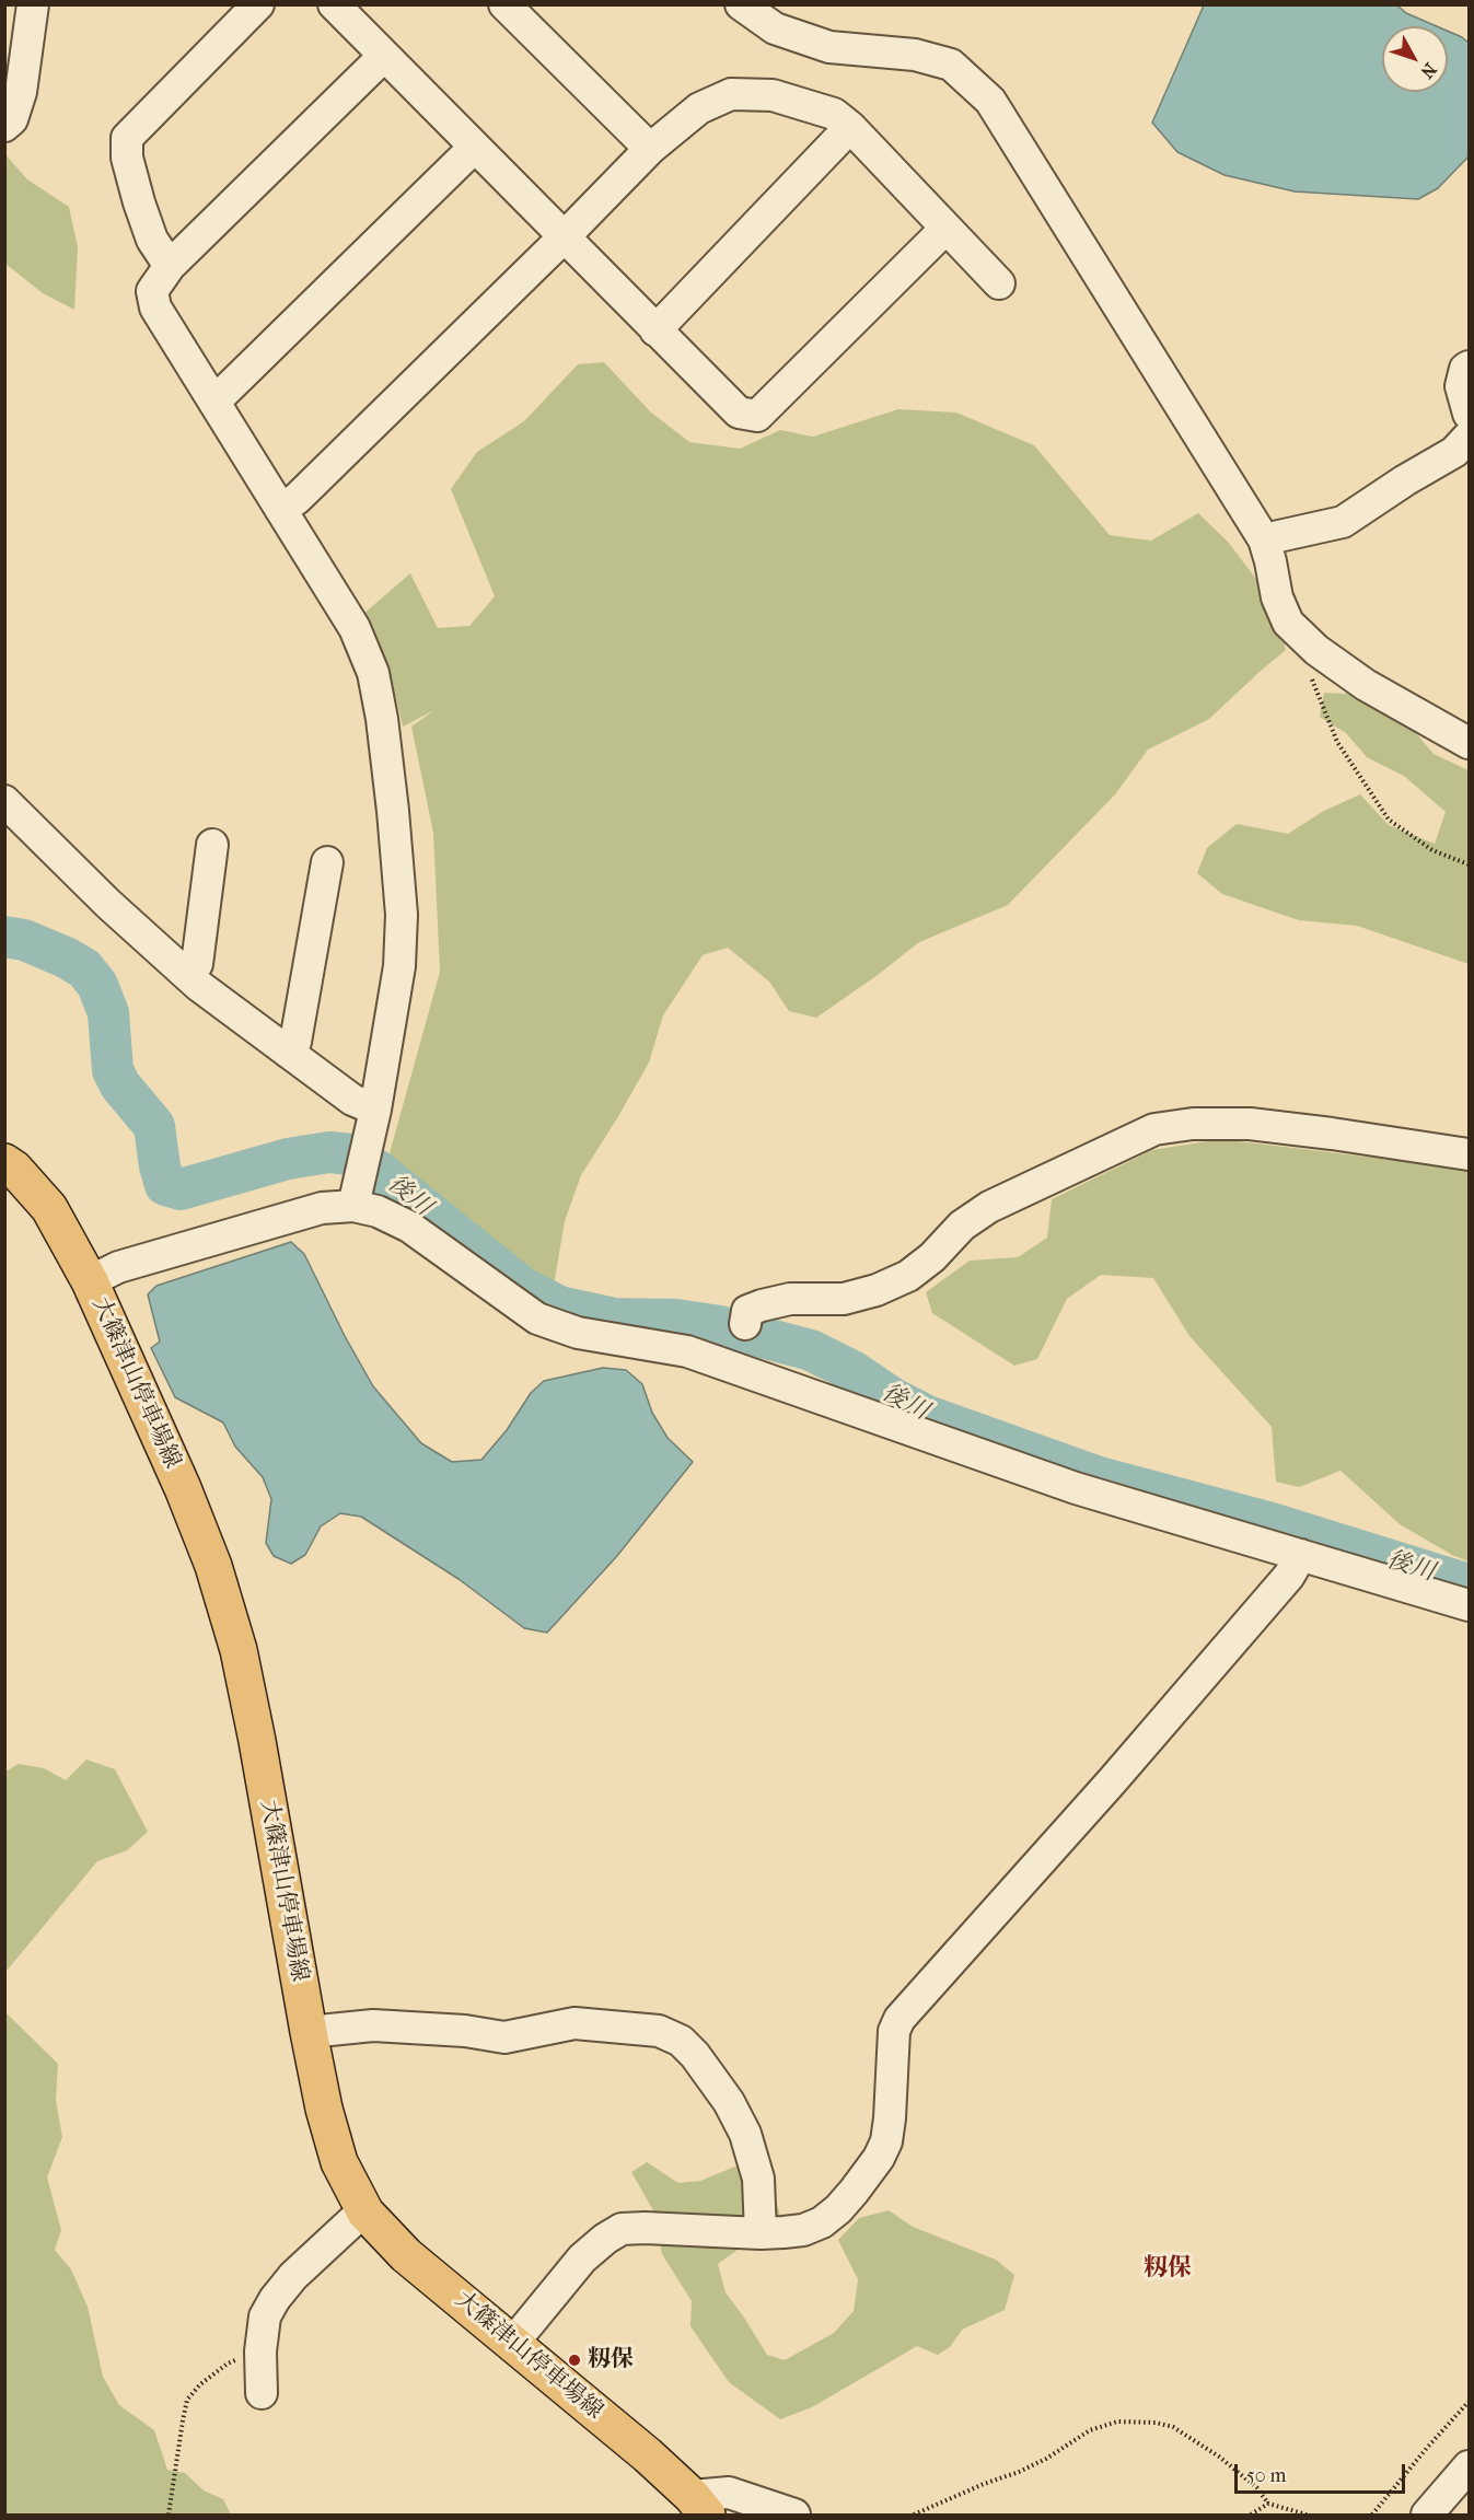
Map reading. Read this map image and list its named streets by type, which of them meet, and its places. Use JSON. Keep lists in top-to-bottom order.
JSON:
{
  "streets": {
    "main road": ["大篠津山停車場線"]
  },
  "districts": ["籾保"],
  "water": ["後川"],
  "places": ["籾保"],
  "scale_bar": "50 m",
  "north": "bottom right"
}
